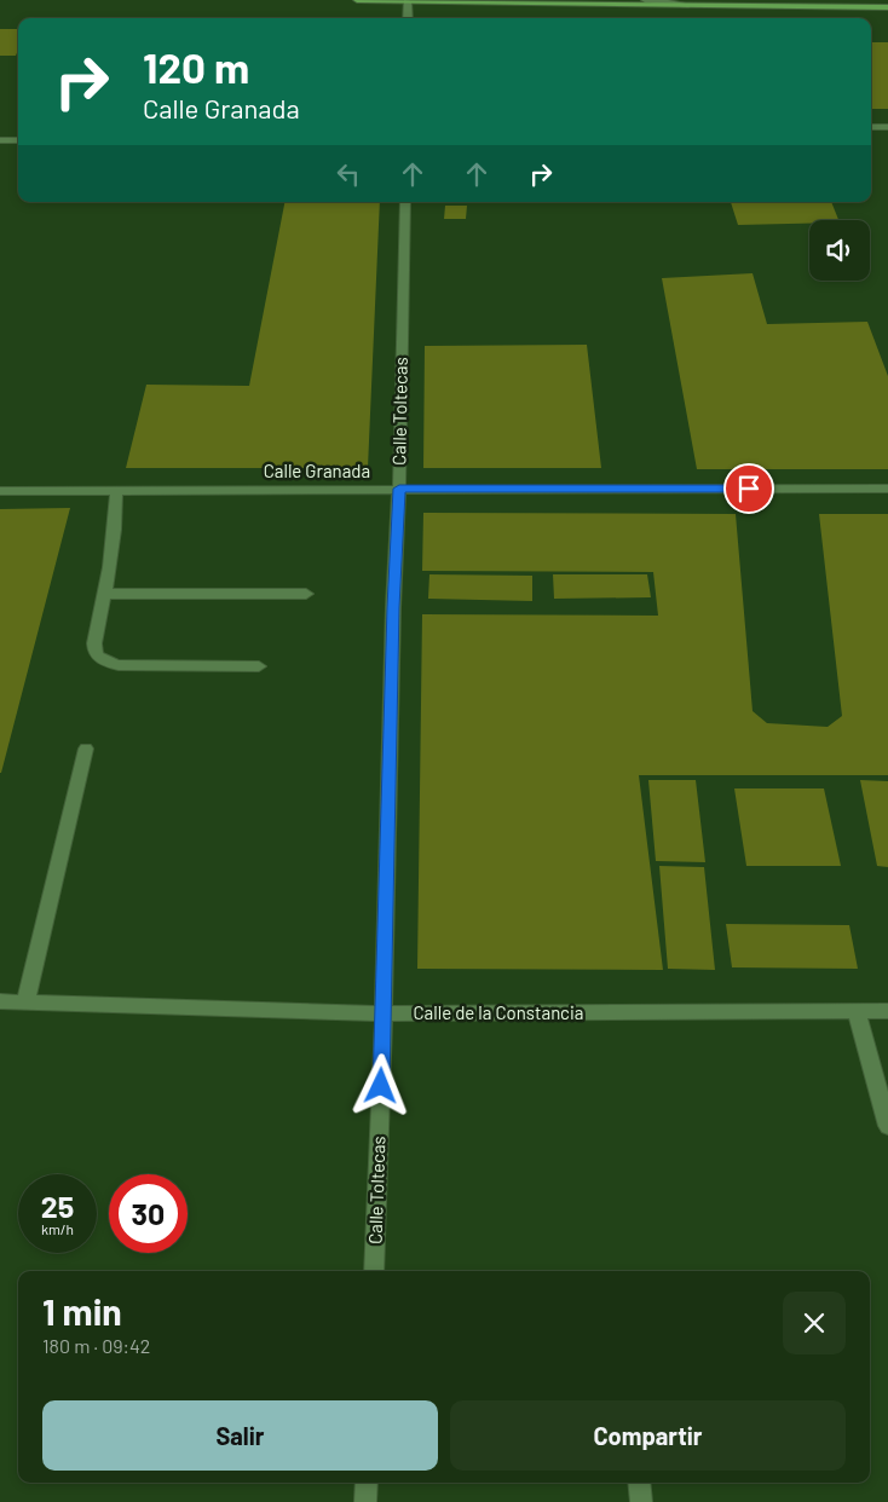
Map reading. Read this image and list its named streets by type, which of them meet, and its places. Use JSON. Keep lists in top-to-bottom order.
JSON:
{
  "streets": {
    "street": ["Calle Toltecas", "Calle Granada", "Calle de la Constancia"]
  },
  "crossings": [
    ["Calle Toltecas", "Calle Granada"],
    ["Calle Toltecas", "Calle de la Constancia"]
  ],
  "page": {
    "turn": ["120 m", "Calle Granada"],
    "speed": "25 km/h",
    "limit": "30",
    "heading": ["1 min", "180 m · 09:42"],
    "buttons": ["Salir", "Compartir"]
  }
}
